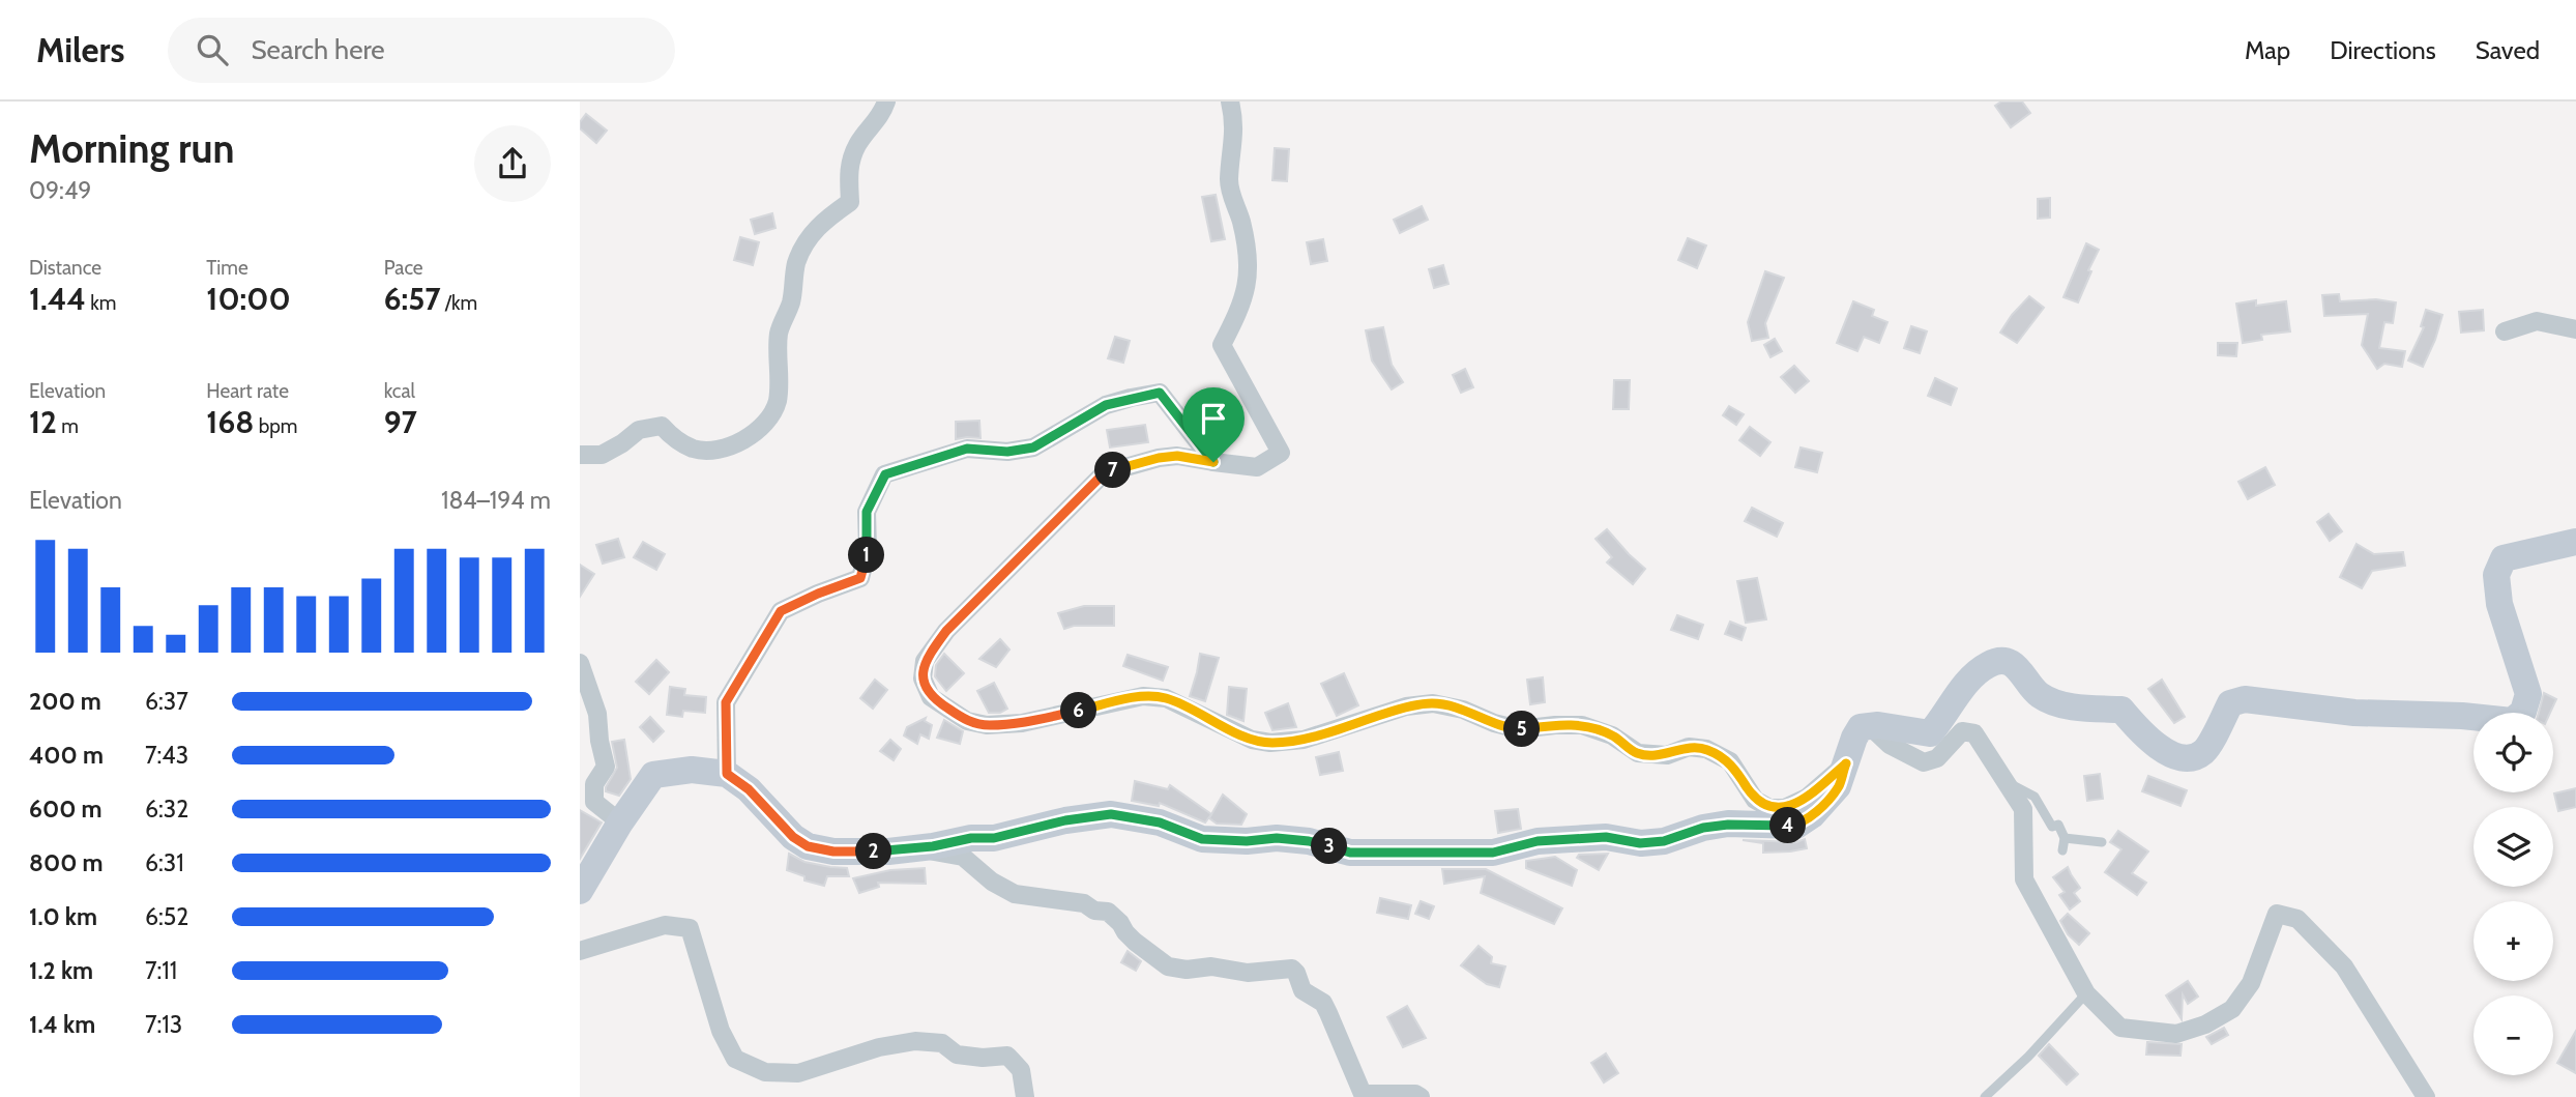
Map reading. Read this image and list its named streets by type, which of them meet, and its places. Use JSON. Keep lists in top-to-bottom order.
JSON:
{
  "page": {
    "header": "Milers",
    "search": "Search here",
    "nav": ["Map", "Directions", "Saved"],
    "heading": ["Morning run", "09:49"],
    "stats": [
      ["Distance", "1.44 km"],
      ["Time", "10:00"],
      ["Pace", "6:57 /km"],
      ["Elevation", "12 m"],
      ["Heart rate", "168 bpm"],
      ["kcal", "97"]
    ],
    "pins": [
      "7",
      "1",
      "6",
      "5",
      "4",
      "3",
      "2"
    ],
    "chart": ["Elevation", "184–194 m"],
    "list": [
      {
        "name": "200 m",
        "note": "6:37"
      },
      {
        "name": "400 m",
        "note": "7:43"
      },
      {
        "name": "600 m",
        "note": "6:32"
      },
      {
        "name": "800 m",
        "note": "6:31"
      },
      {
        "name": "1.0 km",
        "note": "6:52"
      },
      {
        "name": "1.2 km",
        "note": "7:11"
      },
      {
        "name": "1.4 km",
        "note": "7:13"
      }
    ],
    "map_buttons": ["+", "−"]
  }
}
